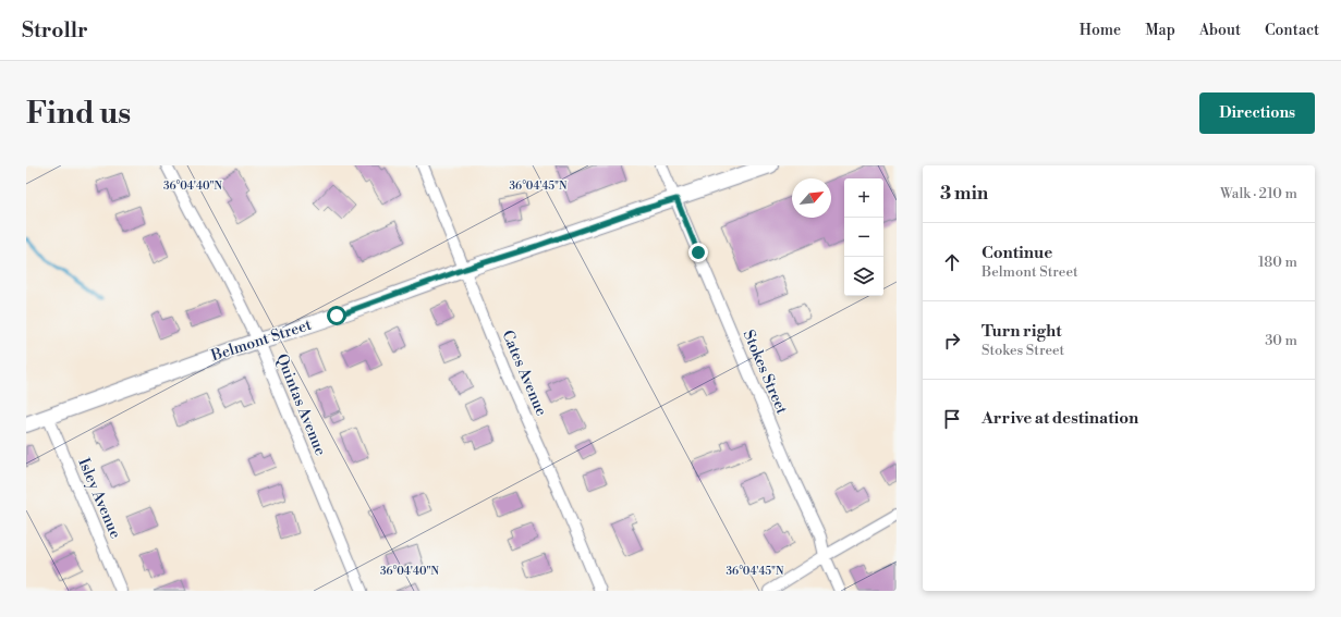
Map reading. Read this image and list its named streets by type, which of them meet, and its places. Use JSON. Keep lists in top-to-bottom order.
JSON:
{
  "streets": {
    "street": [
      "Belmont Street",
      "Stokes Street",
      "Cates Avenue",
      "Quintas Avenue",
      "Isley Avenue"
    ]
  },
  "crossings": [
    ["Belmont Street", "Stokes Street"],
    ["Belmont Street", "Cates Avenue"],
    ["Belmont Street", "Quintas Avenue"],
    ["Belmont Street", "Isley Avenue"]
  ],
  "north": "top right",
  "page": {
    "header": "Strollr",
    "nav": [
      "Home",
      "Map",
      "About",
      "Contact"
    ],
    "buttons": "Directions",
    "title": "Find us",
    "heading": ["3 min", "Walk · 210 m"],
    "map_buttons": ["+", "−"],
    "list": [
      ["Continue", "Belmont Street", "180 m"],
      ["Turn right", "Stokes Street", "30 m"],
      "Arrive at destination"
    ]
  },
  "coordinates": ["36°04'40\"N", "36°04'45\"N"]
}
